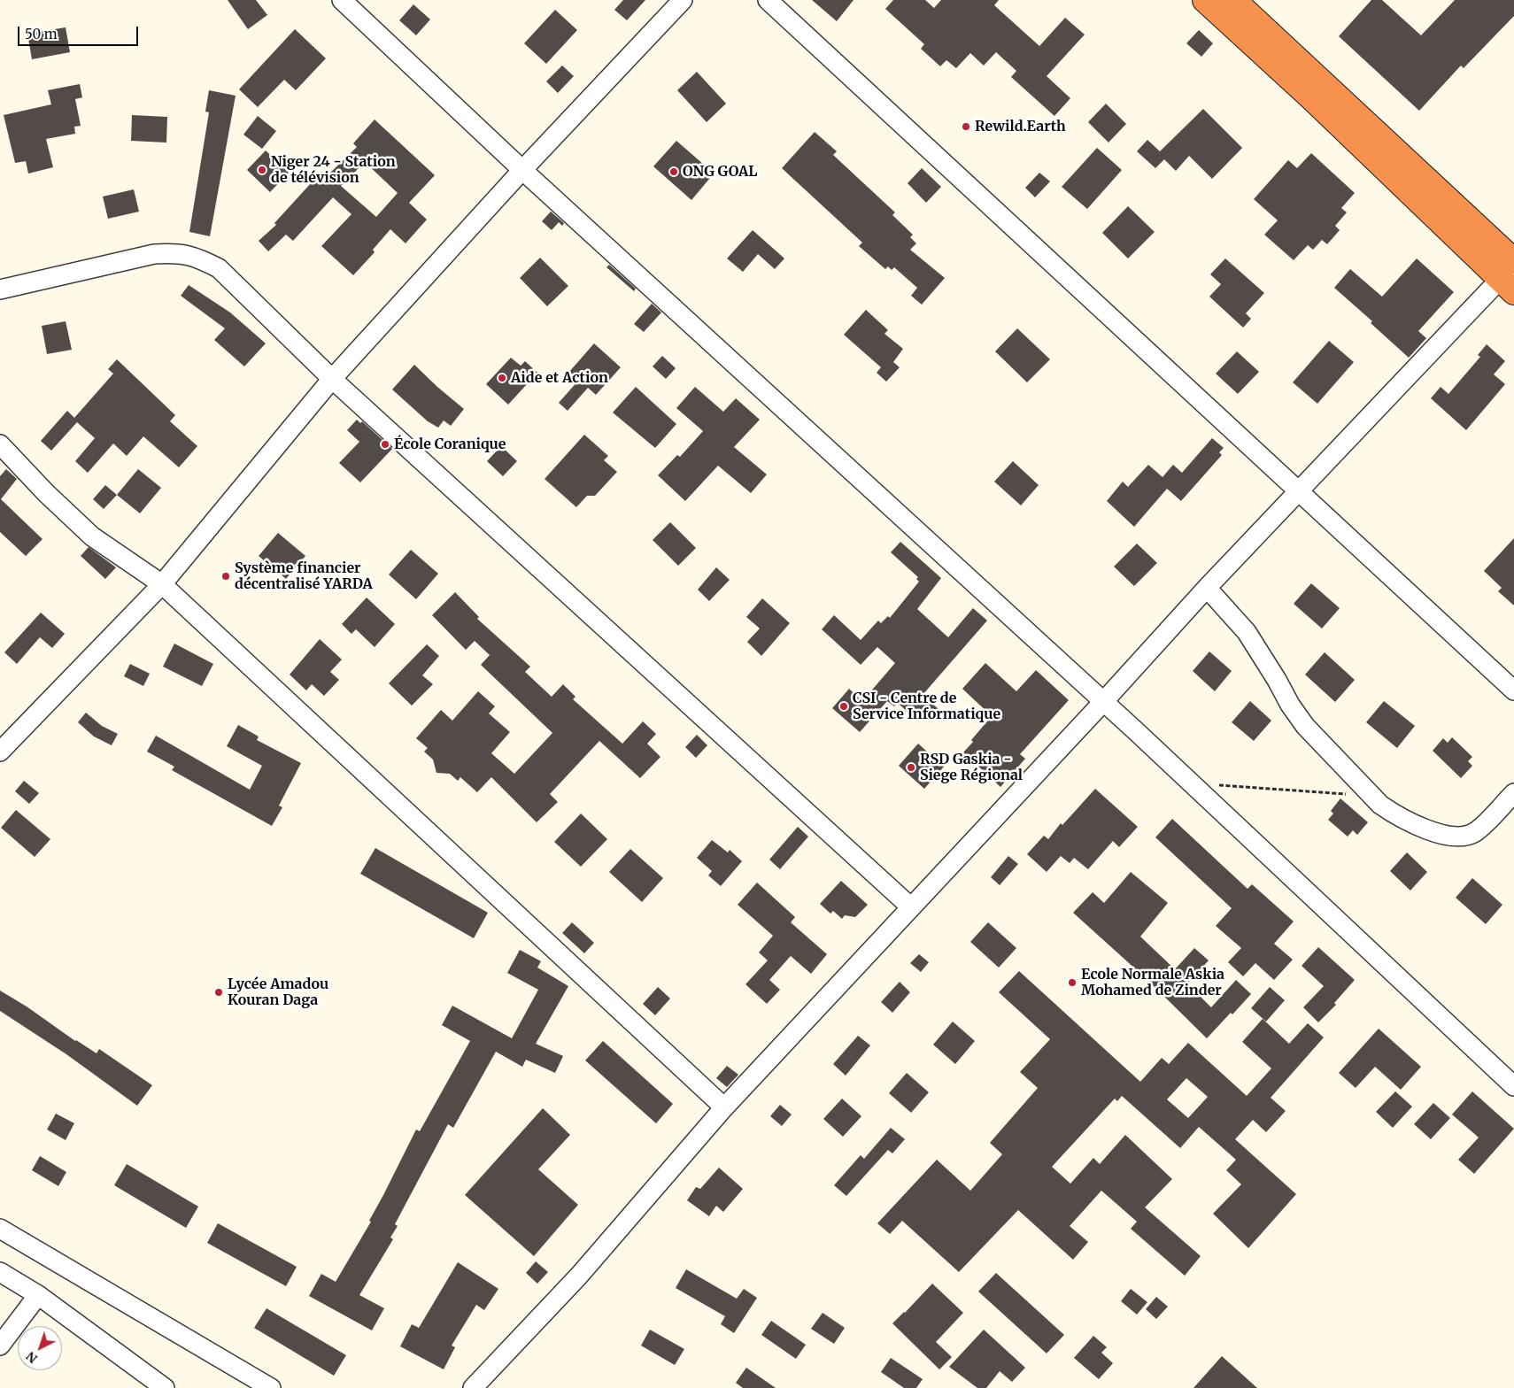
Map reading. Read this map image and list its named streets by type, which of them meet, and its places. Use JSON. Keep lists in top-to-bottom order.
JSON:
{
  "places": [
    "Rewild.Earth",
    "Niger 24 - Station de télévision",
    "ONG GOAL",
    "Aide et Action",
    "École Coranique",
    "Système financier décentralisé YARDA",
    "CSI - Centre de Service Informatique",
    "RSD Gaskia - Siege Régional",
    "Ecole Normale Askia Mohamed de Zinder",
    "Lycée Amadou Kouran Daga"
  ],
  "scale_bar": "50 m",
  "north": "bottom left"
}
